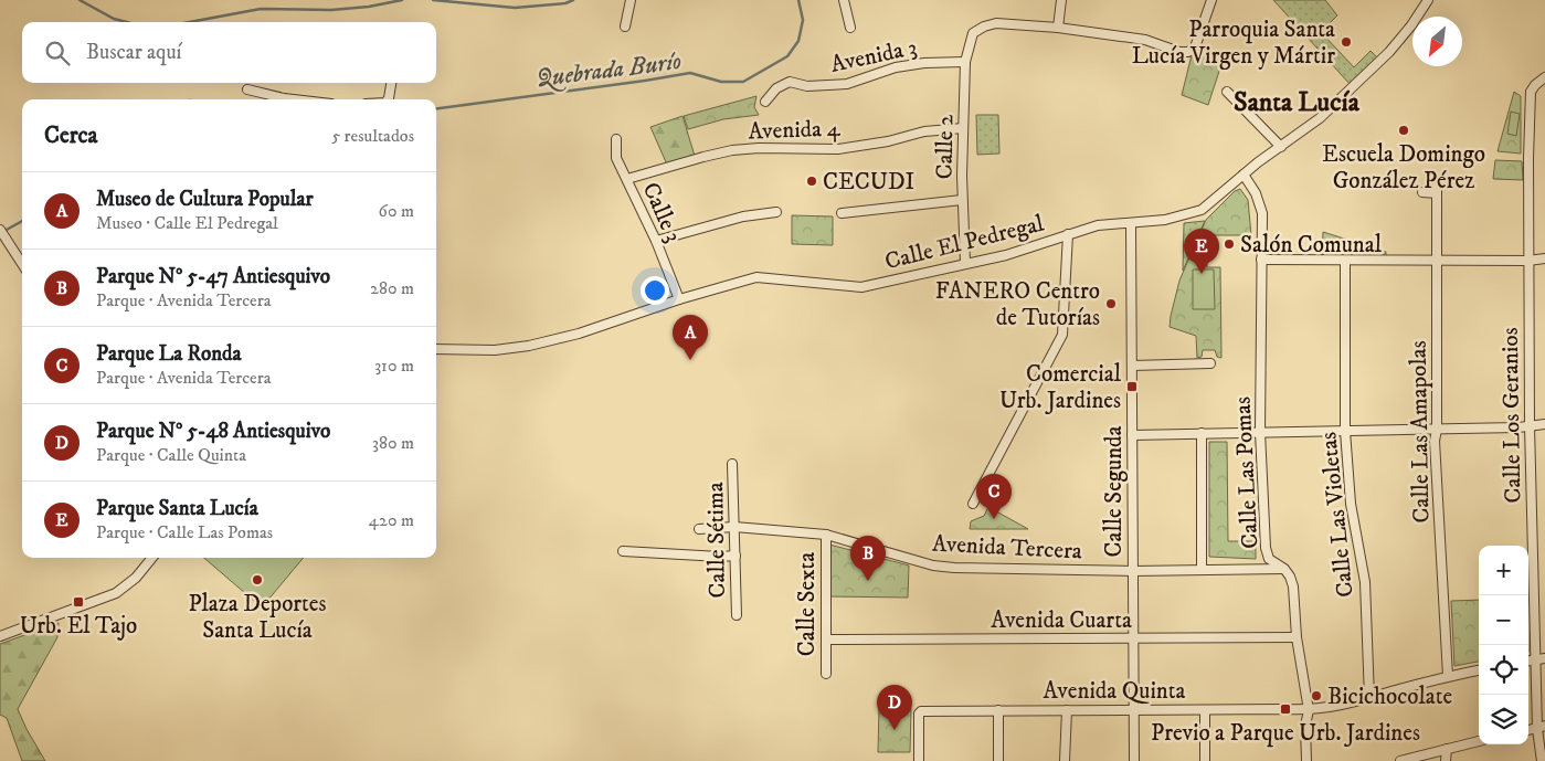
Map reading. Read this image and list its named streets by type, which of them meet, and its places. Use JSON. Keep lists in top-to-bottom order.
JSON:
{
  "streets": {
    "street": [
      "Avenida 3",
      "Avenida 4",
      "Calle 2",
      "Calle 3",
      "Calle El Pedregal",
      "Calle Los Geranios",
      "Calle Las Amapolas",
      "Calle Las Pomas",
      "Calle Segunda",
      "Calle Las Violetas",
      "Calle Sétima",
      "Avenida Tercera",
      "Calle Sexta",
      "Avenida Cuarta",
      "Avenida Quinta"
    ]
  },
  "crossings": [
    ["Avenida 3", "Calle 2"],
    ["Avenida 4", "Calle 2"],
    ["Avenida 4", "Calle 3"],
    ["Calle 2", "Calle El Pedregal"],
    ["Calle 3", "Calle El Pedregal"],
    ["Calle El Pedregal", "Calle Las Pomas"],
    ["Calle El Pedregal", "Calle Segunda"],
    ["Calle Las Amapolas", "Avenida Quinta"],
    ["Calle Las Pomas", "Avenida Tercera"],
    ["Calle Las Pomas", "Avenida Cuarta"],
    ["Calle Las Pomas", "Avenida Quinta"],
    ["Calle Segunda", "Avenida Tercera"],
    ["Calle Segunda", "Avenida Cuarta"],
    ["Calle Segunda", "Avenida Quinta"],
    ["Calle Las Violetas", "Avenida Quinta"],
    ["Calle Sétima", "Avenida Tercera"],
    ["Avenida Tercera", "Calle Sexta"],
    ["Calle Sexta", "Avenida Cuarta"]
  ],
  "districts": ["Santa Lucía"],
  "water": ["Quebrada Burío"],
  "places": {
    "other": [
      "Parroquia Santa Lucía Virgen y Mártir",
      "Escuela Domingo González Pérez",
      "CECUDI",
      "Salón Comunal",
      "FANERO Centro de Tutorías",
      "Plaza Deportes Santa Lucía",
      "Bicichocolate"
    ],
    "transit": ["Comercial Urb. Jardines", "Urb. El Tajo", "Previo a Parque Urb. Jardines"]
  },
  "north": "bottom left",
  "page": {
    "search": "Buscar aquí",
    "heading": ["Cerca", "5 resultados"],
    "list": [
      {
        "mark": "A",
        "name": "Museo de Cultura Popular",
        "note": "Museo · Calle El Pedregal",
        "value": "60 m"
      },
      {
        "mark": "B",
        "name": "Parque N° 5-47 Antiesquivo",
        "note": "Parque · Avenida Tercera",
        "value": "280 m"
      },
      {
        "mark": "C",
        "name": "Parque La Ronda",
        "note": "Parque · Avenida Tercera",
        "value": "310 m"
      },
      {
        "mark": "D",
        "name": "Parque N° 5-48 Antiesquivo",
        "note": "Parque · Calle Quinta",
        "value": "380 m"
      },
      {
        "mark": "E",
        "name": "Parque Santa Lucía",
        "note": "Parque · Calle Las Pomas",
        "value": "420 m"
      }
    ],
    "pins": [
      "E",
      "A",
      "C",
      "B",
      "D"
    ],
    "map_buttons": ["+", "−"]
  }
}
